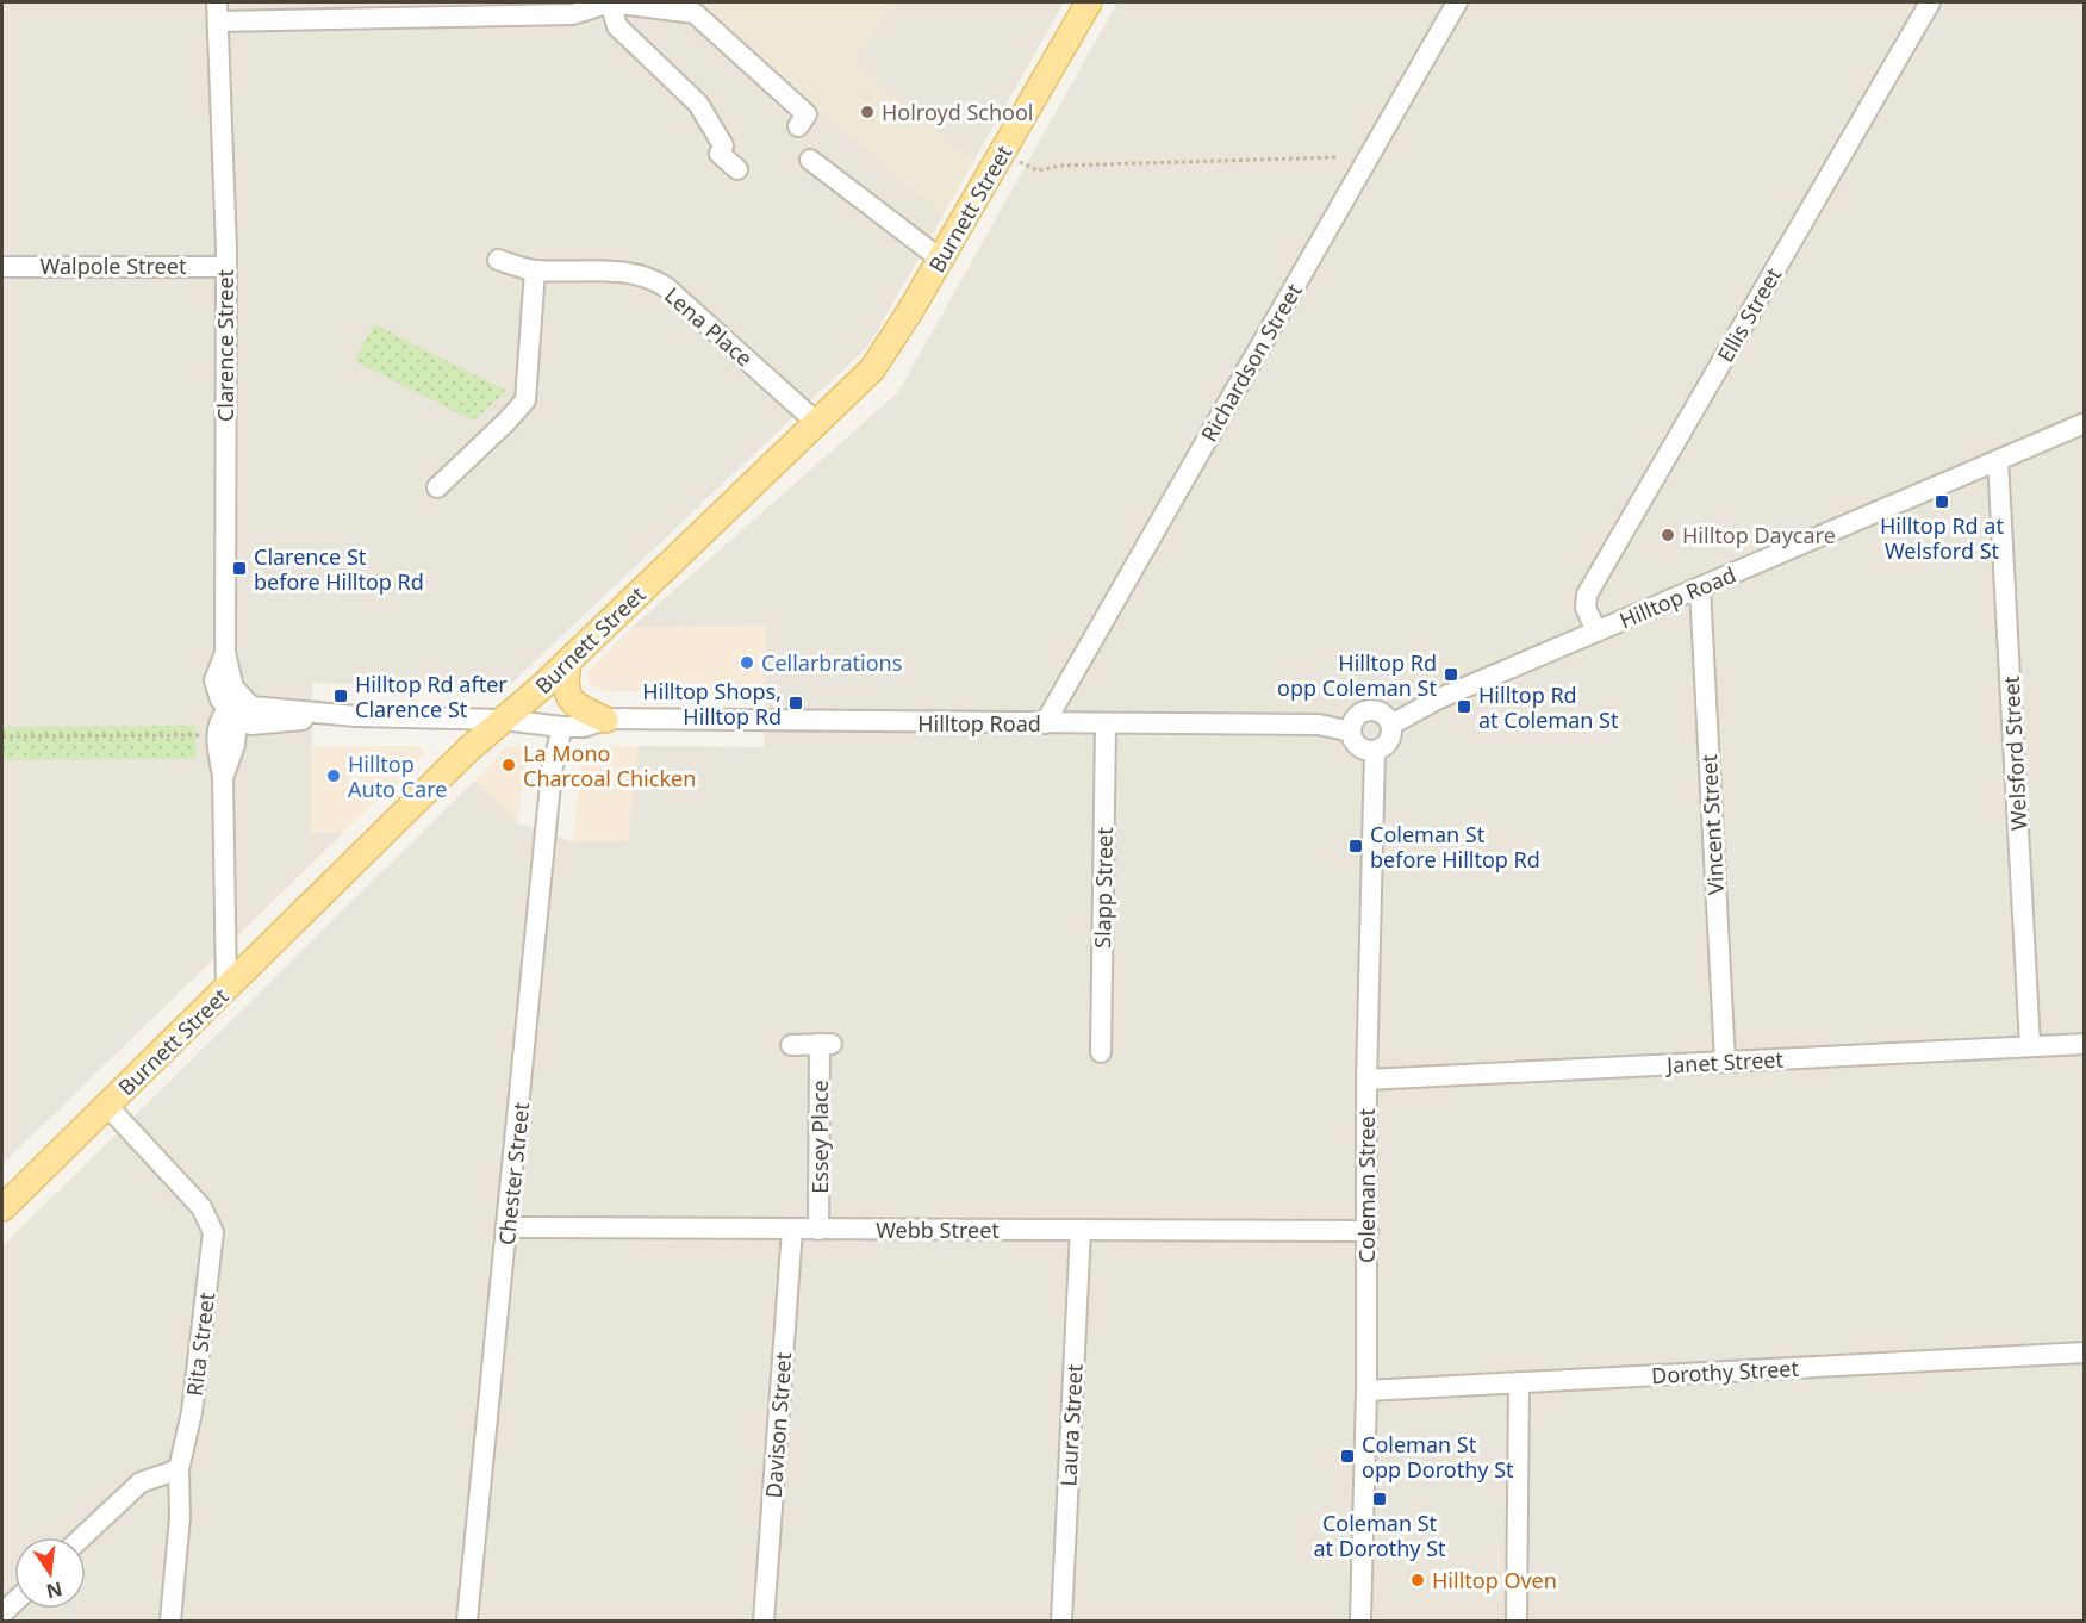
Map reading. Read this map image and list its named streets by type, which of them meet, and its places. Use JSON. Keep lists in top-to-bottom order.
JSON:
{
  "streets": {
    "main road": ["Burnett Street"],
    "street": [
      "Walpole Street",
      "Ellis Street",
      "Lena Place",
      "Clarence Street",
      "Richardson Street",
      "Hilltop Road",
      "Welsford Street",
      "Vincent Street",
      "Slapp Street",
      "Janet Street",
      "Essey Place",
      "Chester Street",
      "Coleman Street",
      "Webb Street",
      "Rita Street",
      "Dorothy Street",
      "Davison Street",
      "Laura Street"
    ]
  },
  "crossings": [
    ["Burnett Street", "Lena Place"],
    ["Burnett Street", "Hilltop Road"],
    ["Burnett Street", "Rita Street"],
    ["Walpole Street", "Clarence Street"],
    ["Ellis Street", "Hilltop Road"],
    ["Clarence Street", "Hilltop Road"],
    ["Richardson Street", "Hilltop Road"],
    ["Hilltop Road", "Welsford Street"],
    ["Hilltop Road", "Vincent Street"],
    ["Hilltop Road", "Slapp Street"],
    ["Hilltop Road", "Chester Street"],
    ["Hilltop Road", "Coleman Street"],
    ["Welsford Street", "Janet Street"],
    ["Vincent Street", "Janet Street"],
    ["Janet Street", "Coleman Street"],
    ["Essey Place", "Webb Street"],
    ["Chester Street", "Webb Street"],
    ["Coleman Street", "Webb Street"],
    ["Coleman Street", "Dorothy Street"],
    ["Webb Street", "Davison Street"],
    ["Webb Street", "Laura Street"]
  ],
  "places": {
    "other": [
      "Holroyd School",
      "Hilltop Daycare",
      "Cellarbrations",
      "La Mono Charcoal Chicken",
      "Hilltop Auto Care",
      "Hilltop Oven"
    ],
    "transit": [
      "Hilltop Rd at Welsford St",
      "Clarence St before Hilltop Rd",
      "Hilltop Rd opp Coleman St",
      "Hilltop Rd after Clarence St",
      "Hilltop Shops, Hilltop Rd",
      "Hilltop Rd at Coleman St",
      "Coleman St before Hilltop Rd",
      "Coleman St opp Dorothy St",
      "Coleman St at Dorothy St"
    ]
  },
  "north": "bottom"
}
